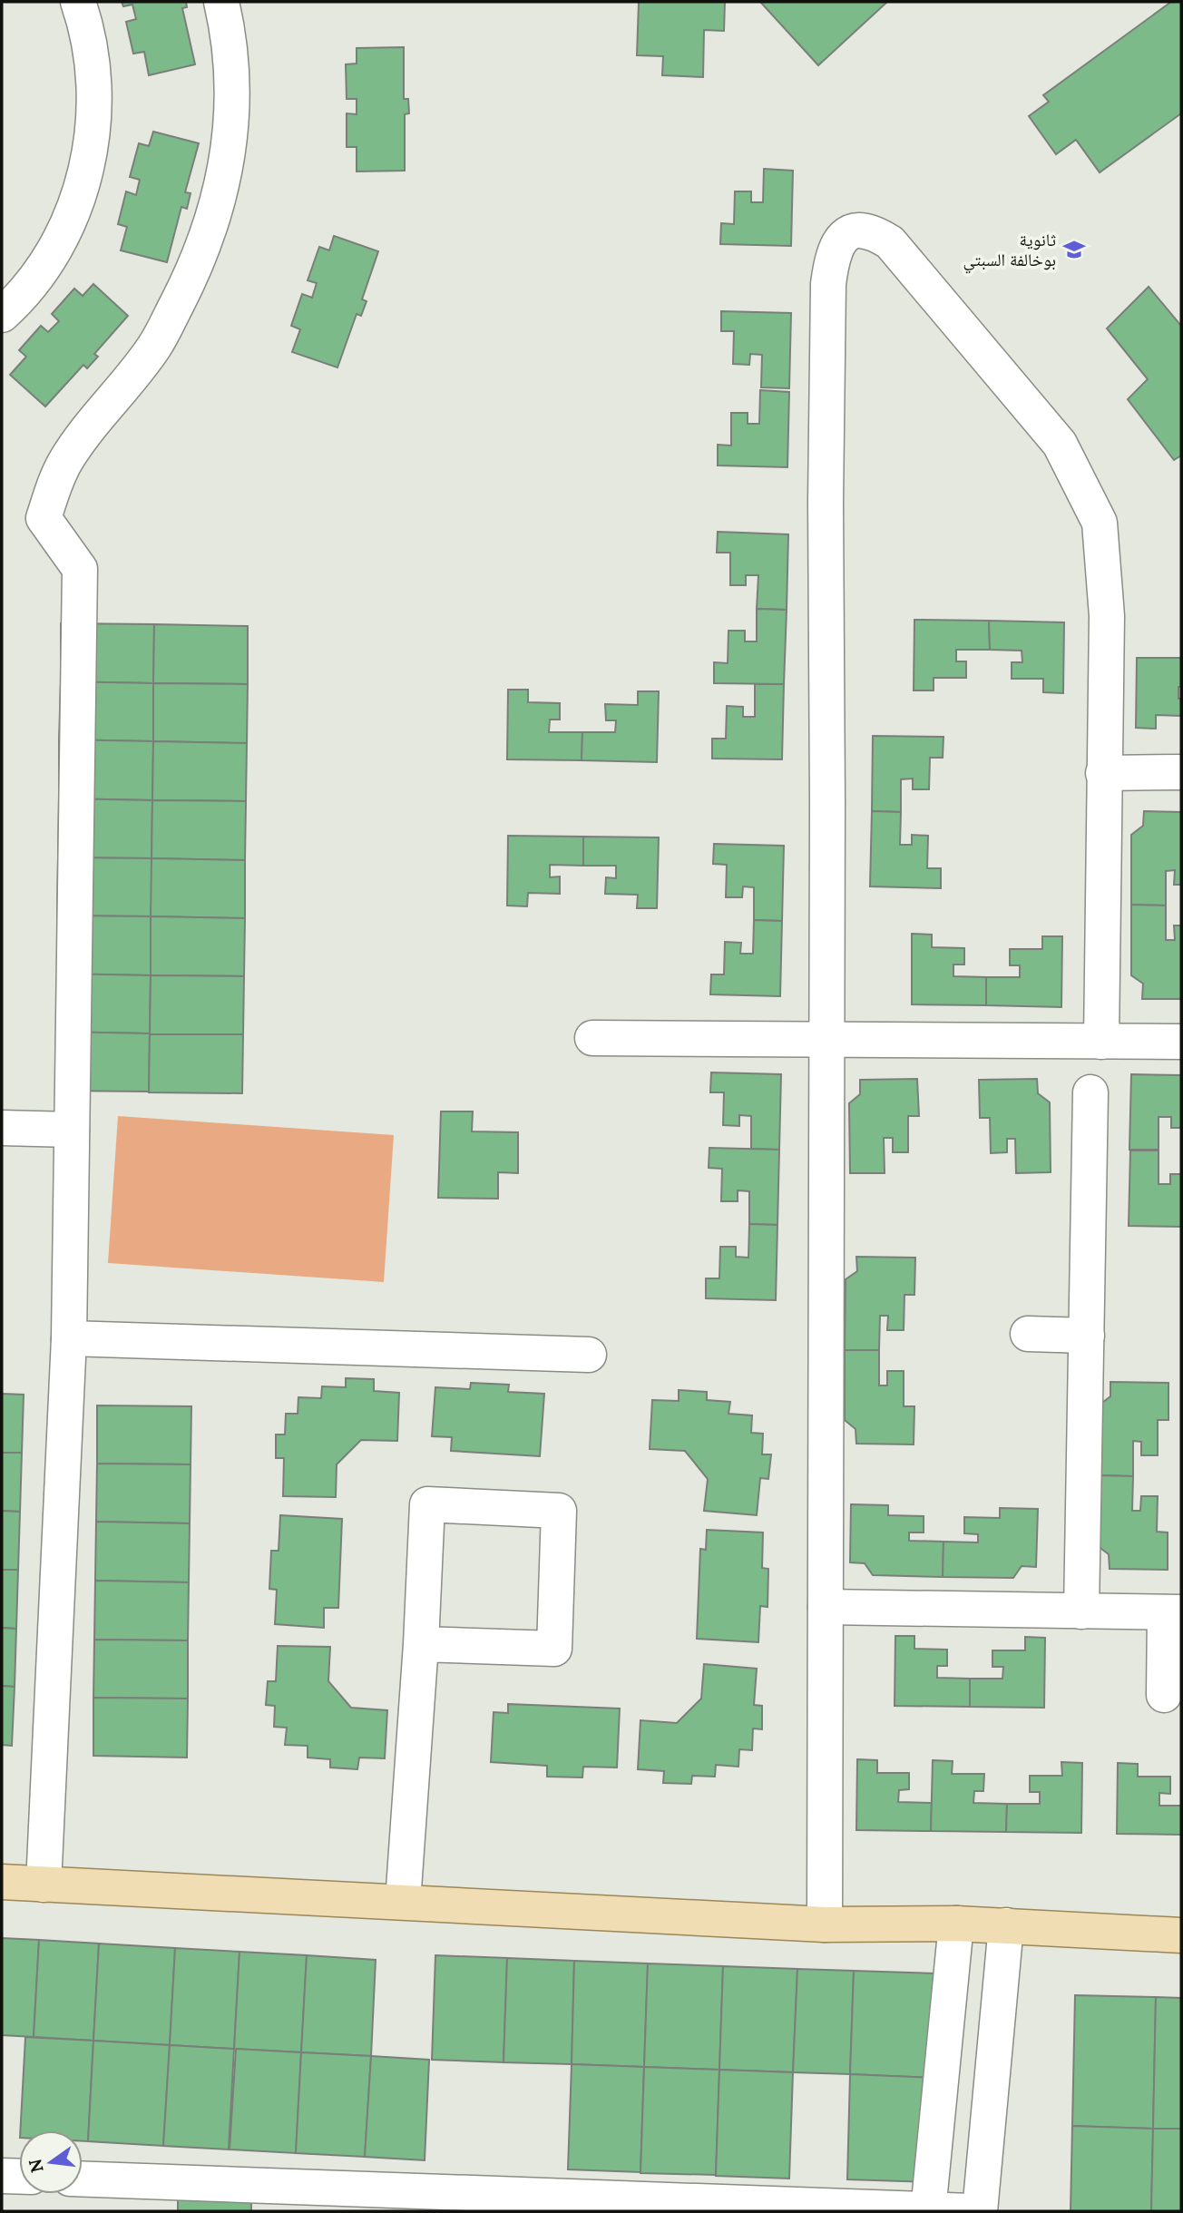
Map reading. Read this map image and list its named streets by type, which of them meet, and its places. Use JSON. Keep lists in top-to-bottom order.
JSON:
{
  "places": {
    "school or university": ["ثانوية بوخالفة السبتي"]
  },
  "north": "left"
}
